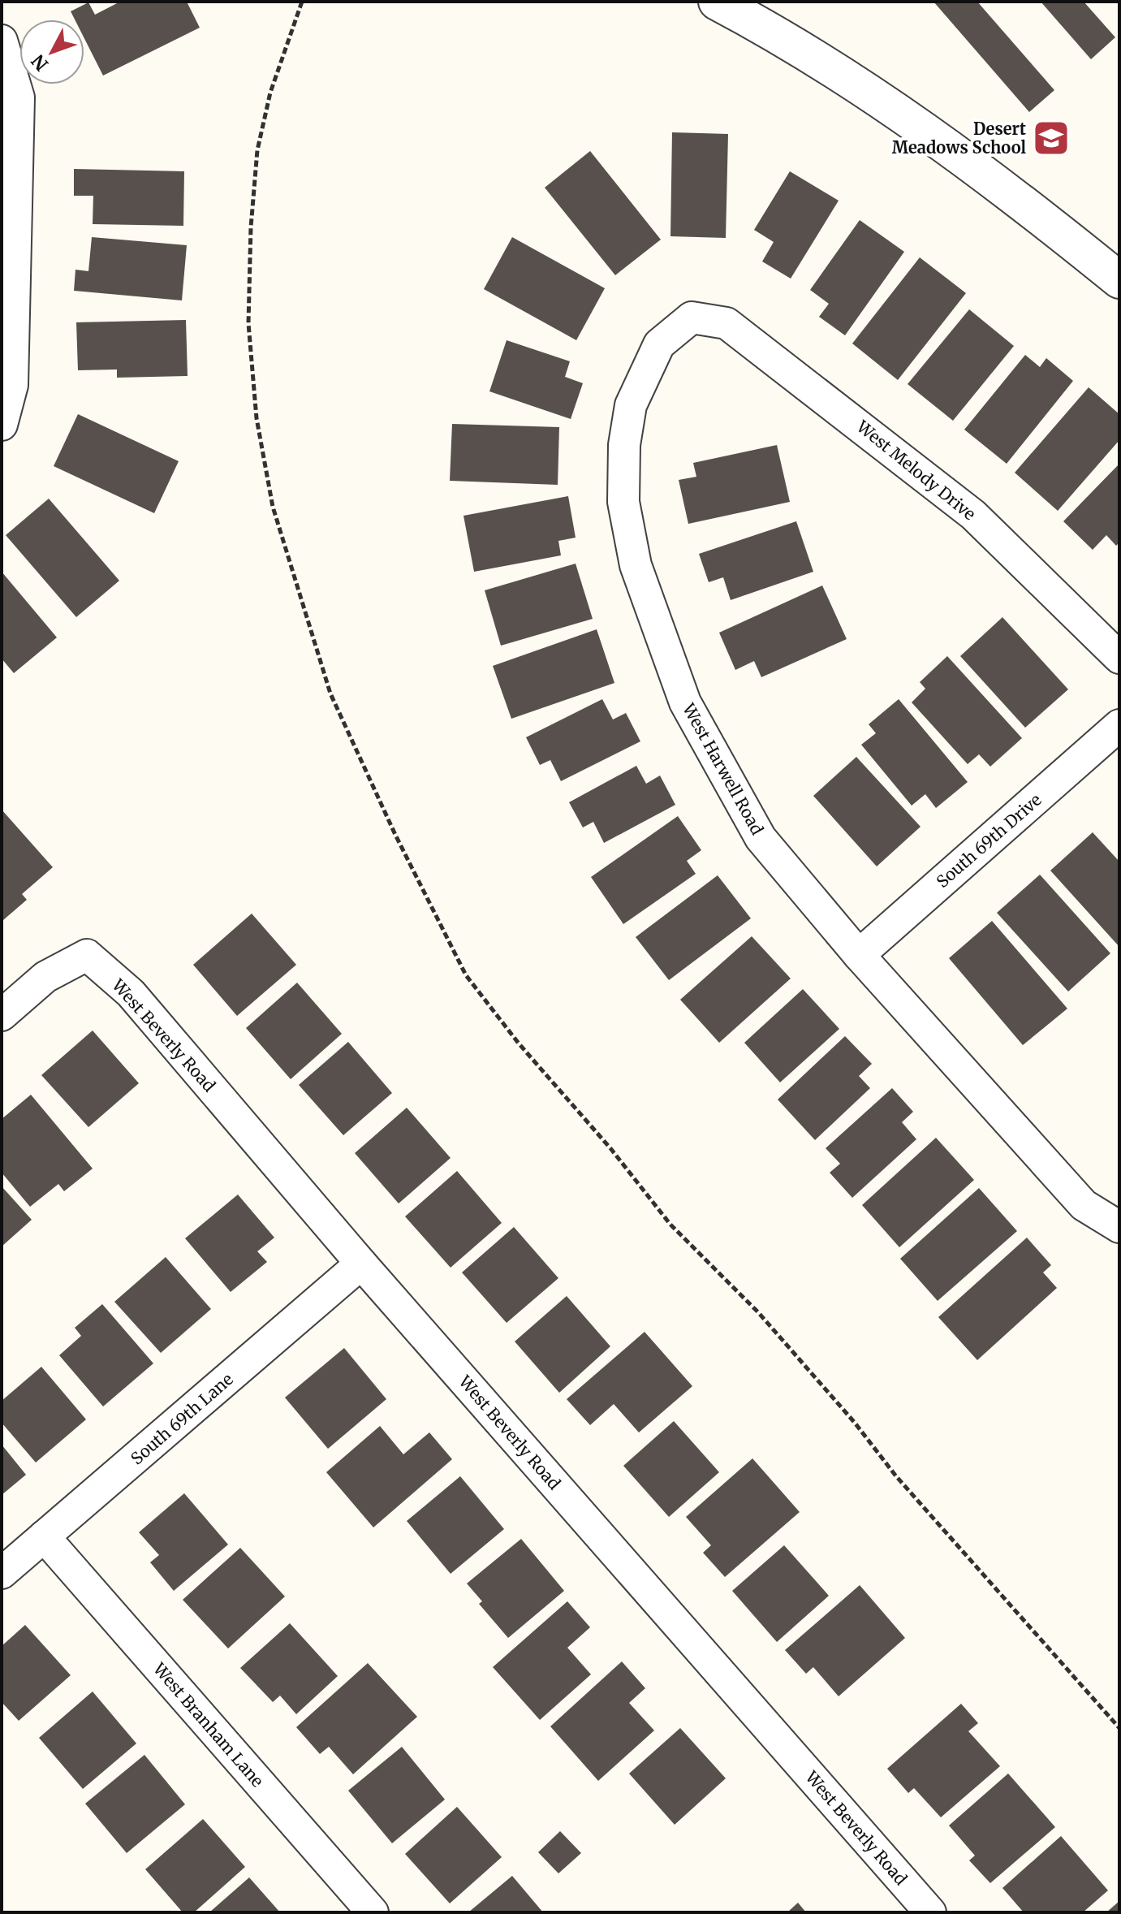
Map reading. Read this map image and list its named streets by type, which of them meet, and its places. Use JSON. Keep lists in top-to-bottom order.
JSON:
{
  "streets": {
    "street": [
      "West Melody Drive",
      "West Harwell Road",
      "South 69th Drive",
      "West Beverly Road",
      "South 69th Lane",
      "West Branham Lane"
    ]
  },
  "crossings": [
    ["West Melody Drive", "West Harwell Road"],
    ["West Harwell Road", "South 69th Drive"],
    ["West Beverly Road", "South 69th Lane"],
    ["South 69th Lane", "West Branham Lane"]
  ],
  "places": {
    "school or university": ["Desert Meadows School"]
  },
  "north": "bottom left"
}
